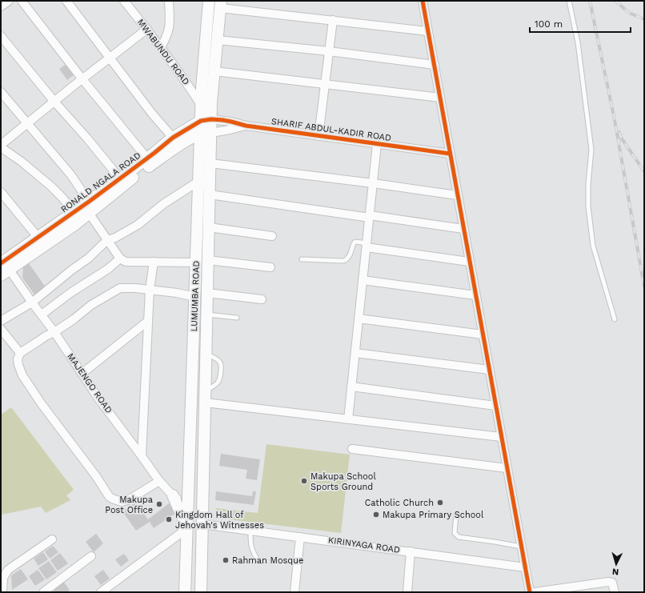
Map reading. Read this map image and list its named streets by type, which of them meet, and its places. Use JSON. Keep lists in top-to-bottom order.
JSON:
{
  "streets": {
    "main road": ["RONALD NGALA ROAD", "LUMUMBA ROAD"],
    "street": [
      "MWABUNDU ROAD",
      "SHARIF ABDUL-KADIR ROAD",
      "MAJENGO ROAD",
      "KIRINYAGA ROAD"
    ]
  },
  "crossings": [
    ["MWABUNDU ROAD", "LUMUMBA ROAD"],
    ["SHARIF ABDUL-KADIR ROAD", "RONALD NGALA ROAD"],
    ["SHARIF ABDUL-KADIR ROAD", "LUMUMBA ROAD"],
    ["RONALD NGALA ROAD", "LUMUMBA ROAD"],
    ["RONALD NGALA ROAD", "MAJENGO ROAD"],
    ["LUMUMBA ROAD", "MAJENGO ROAD"],
    ["LUMUMBA ROAD", "KIRINYAGA ROAD"]
  ],
  "places": [
    "Makupa School Sports Ground",
    "Catholic Church",
    "Makupa Post Office",
    "Makupa Primary School",
    "Kingdom Hall of Jehovah's Witnesses",
    "Rahman Mosque"
  ],
  "scale_bar": "100 m",
  "north": "bottom"
}
